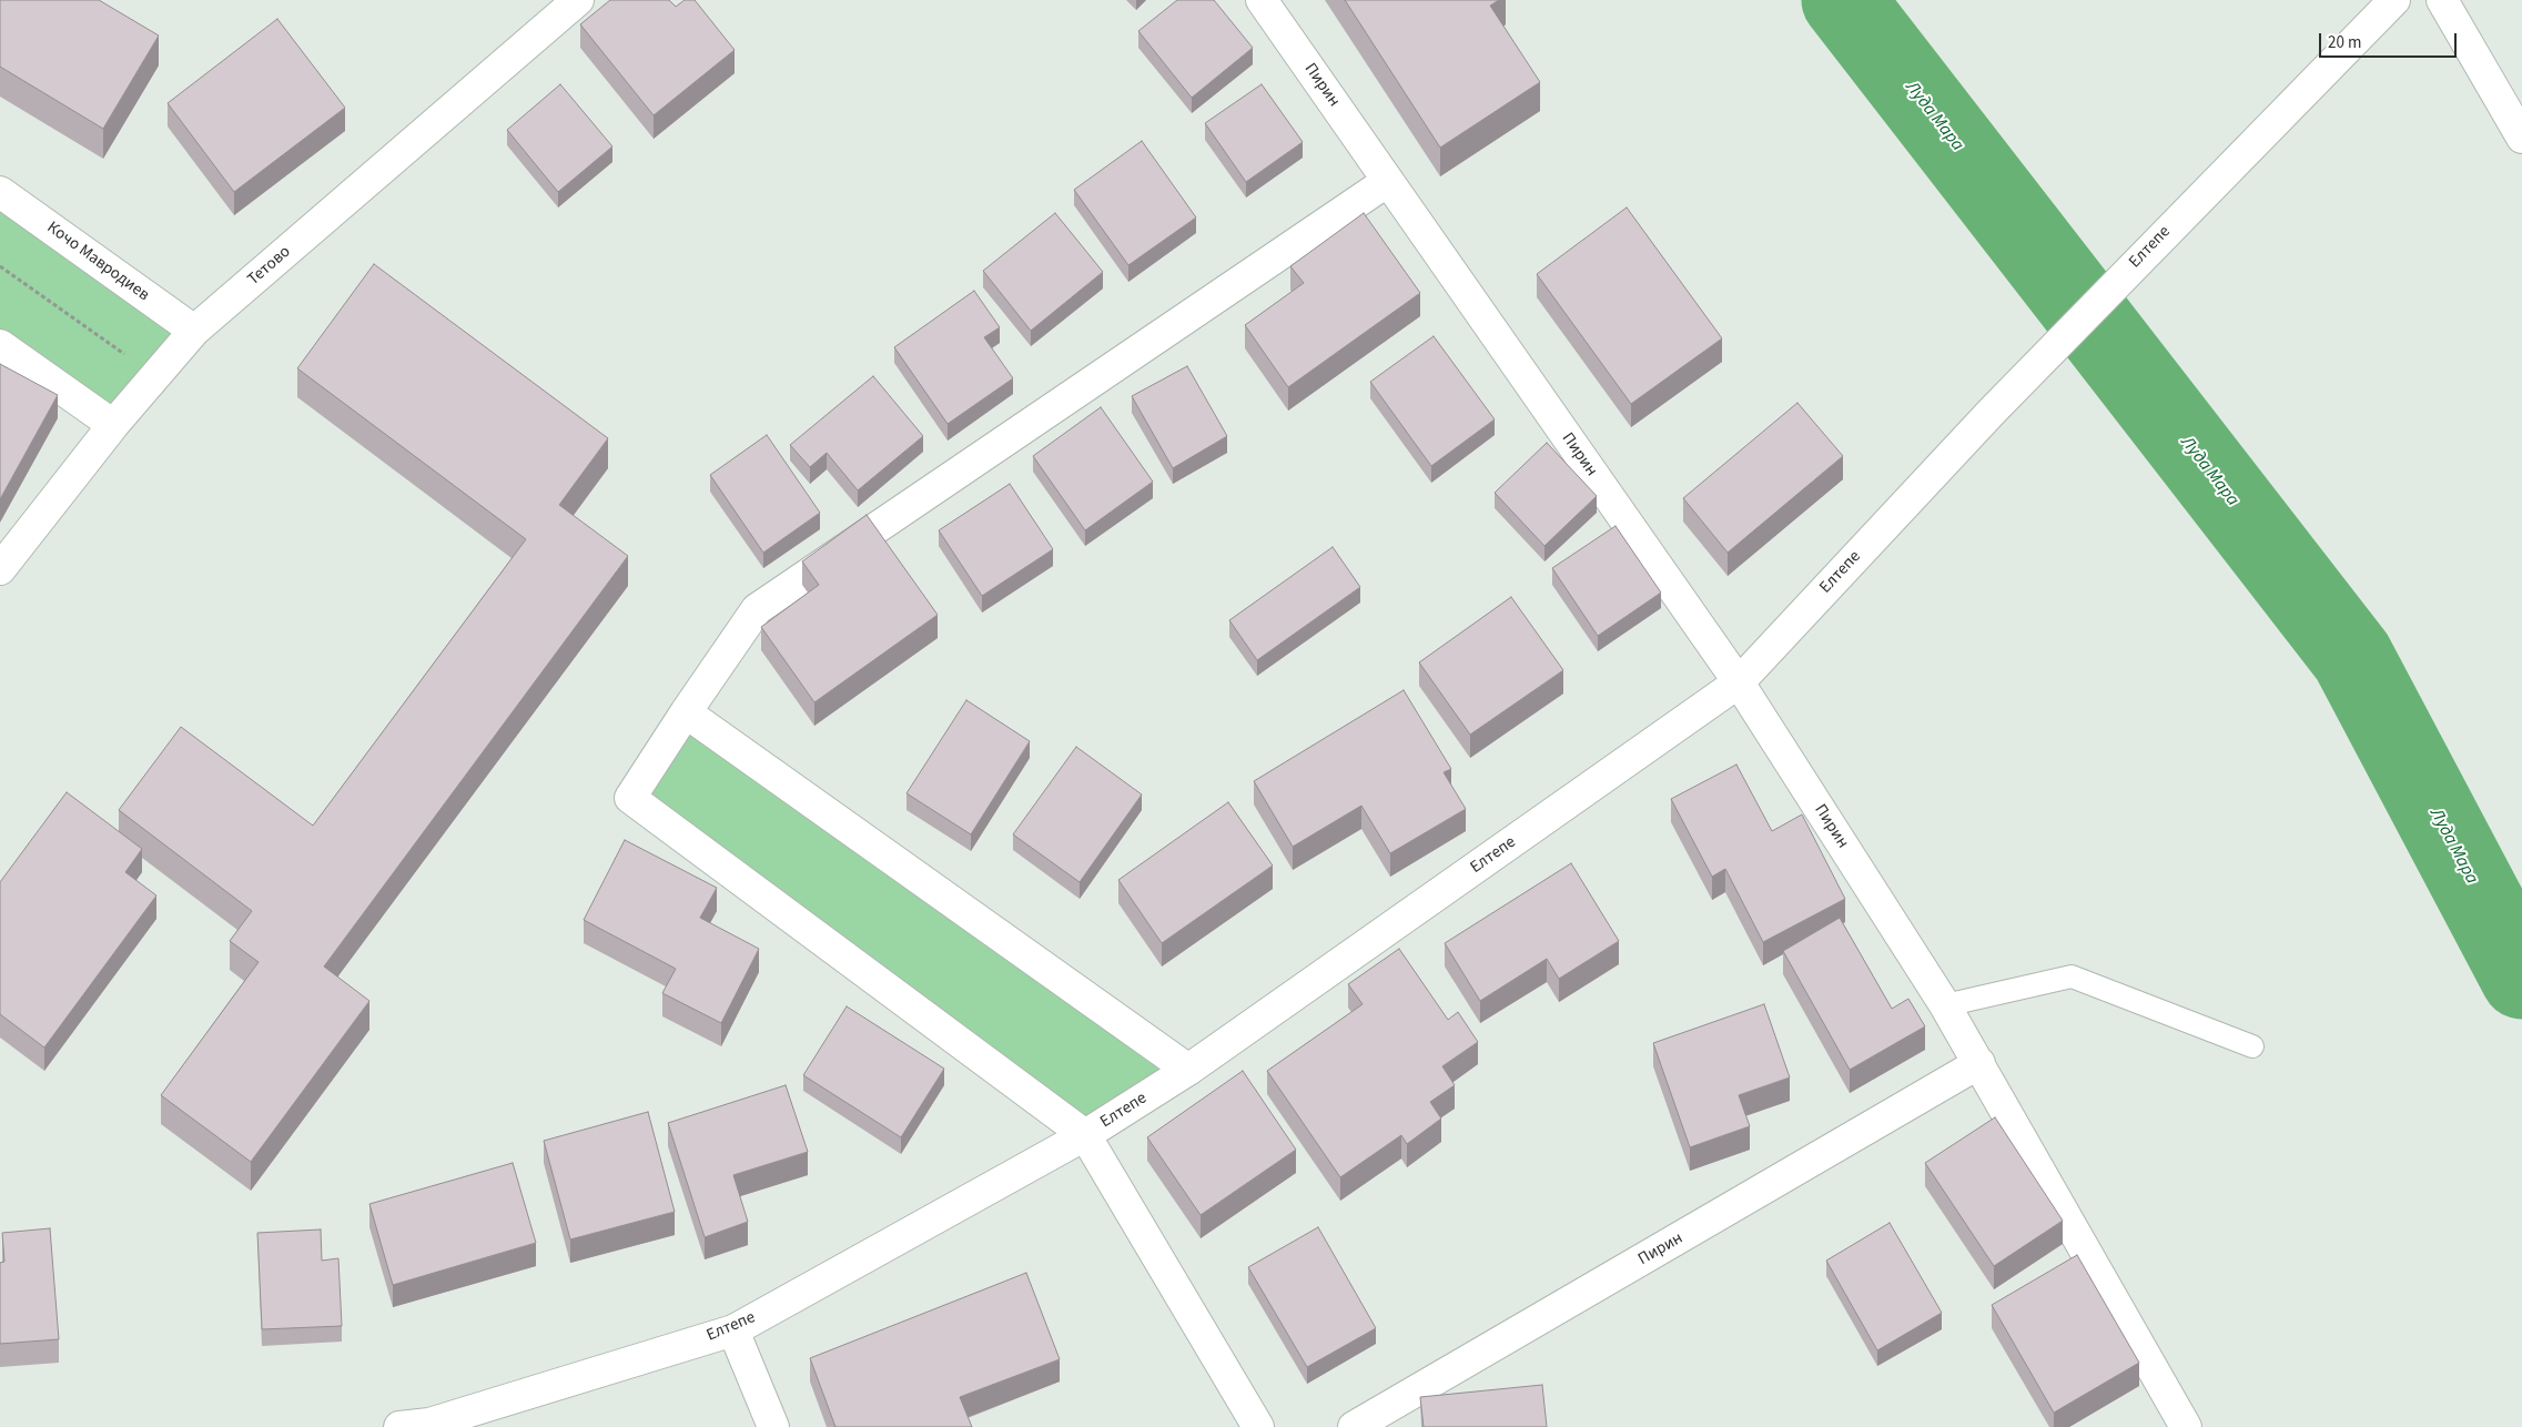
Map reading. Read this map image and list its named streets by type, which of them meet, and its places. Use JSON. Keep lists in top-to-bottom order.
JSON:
{
  "streets": {
    "street": [
      "Пирин",
      "Елтепе",
      "Кочо Мавродиев",
      "Тетово"
    ]
  },
  "crossings": [
    ["Пирин", "Елтепе"],
    ["Кочо Мавродиев", "Тетово"]
  ],
  "water": ["Луда Мара"],
  "scale_bar": "20 m"
}
